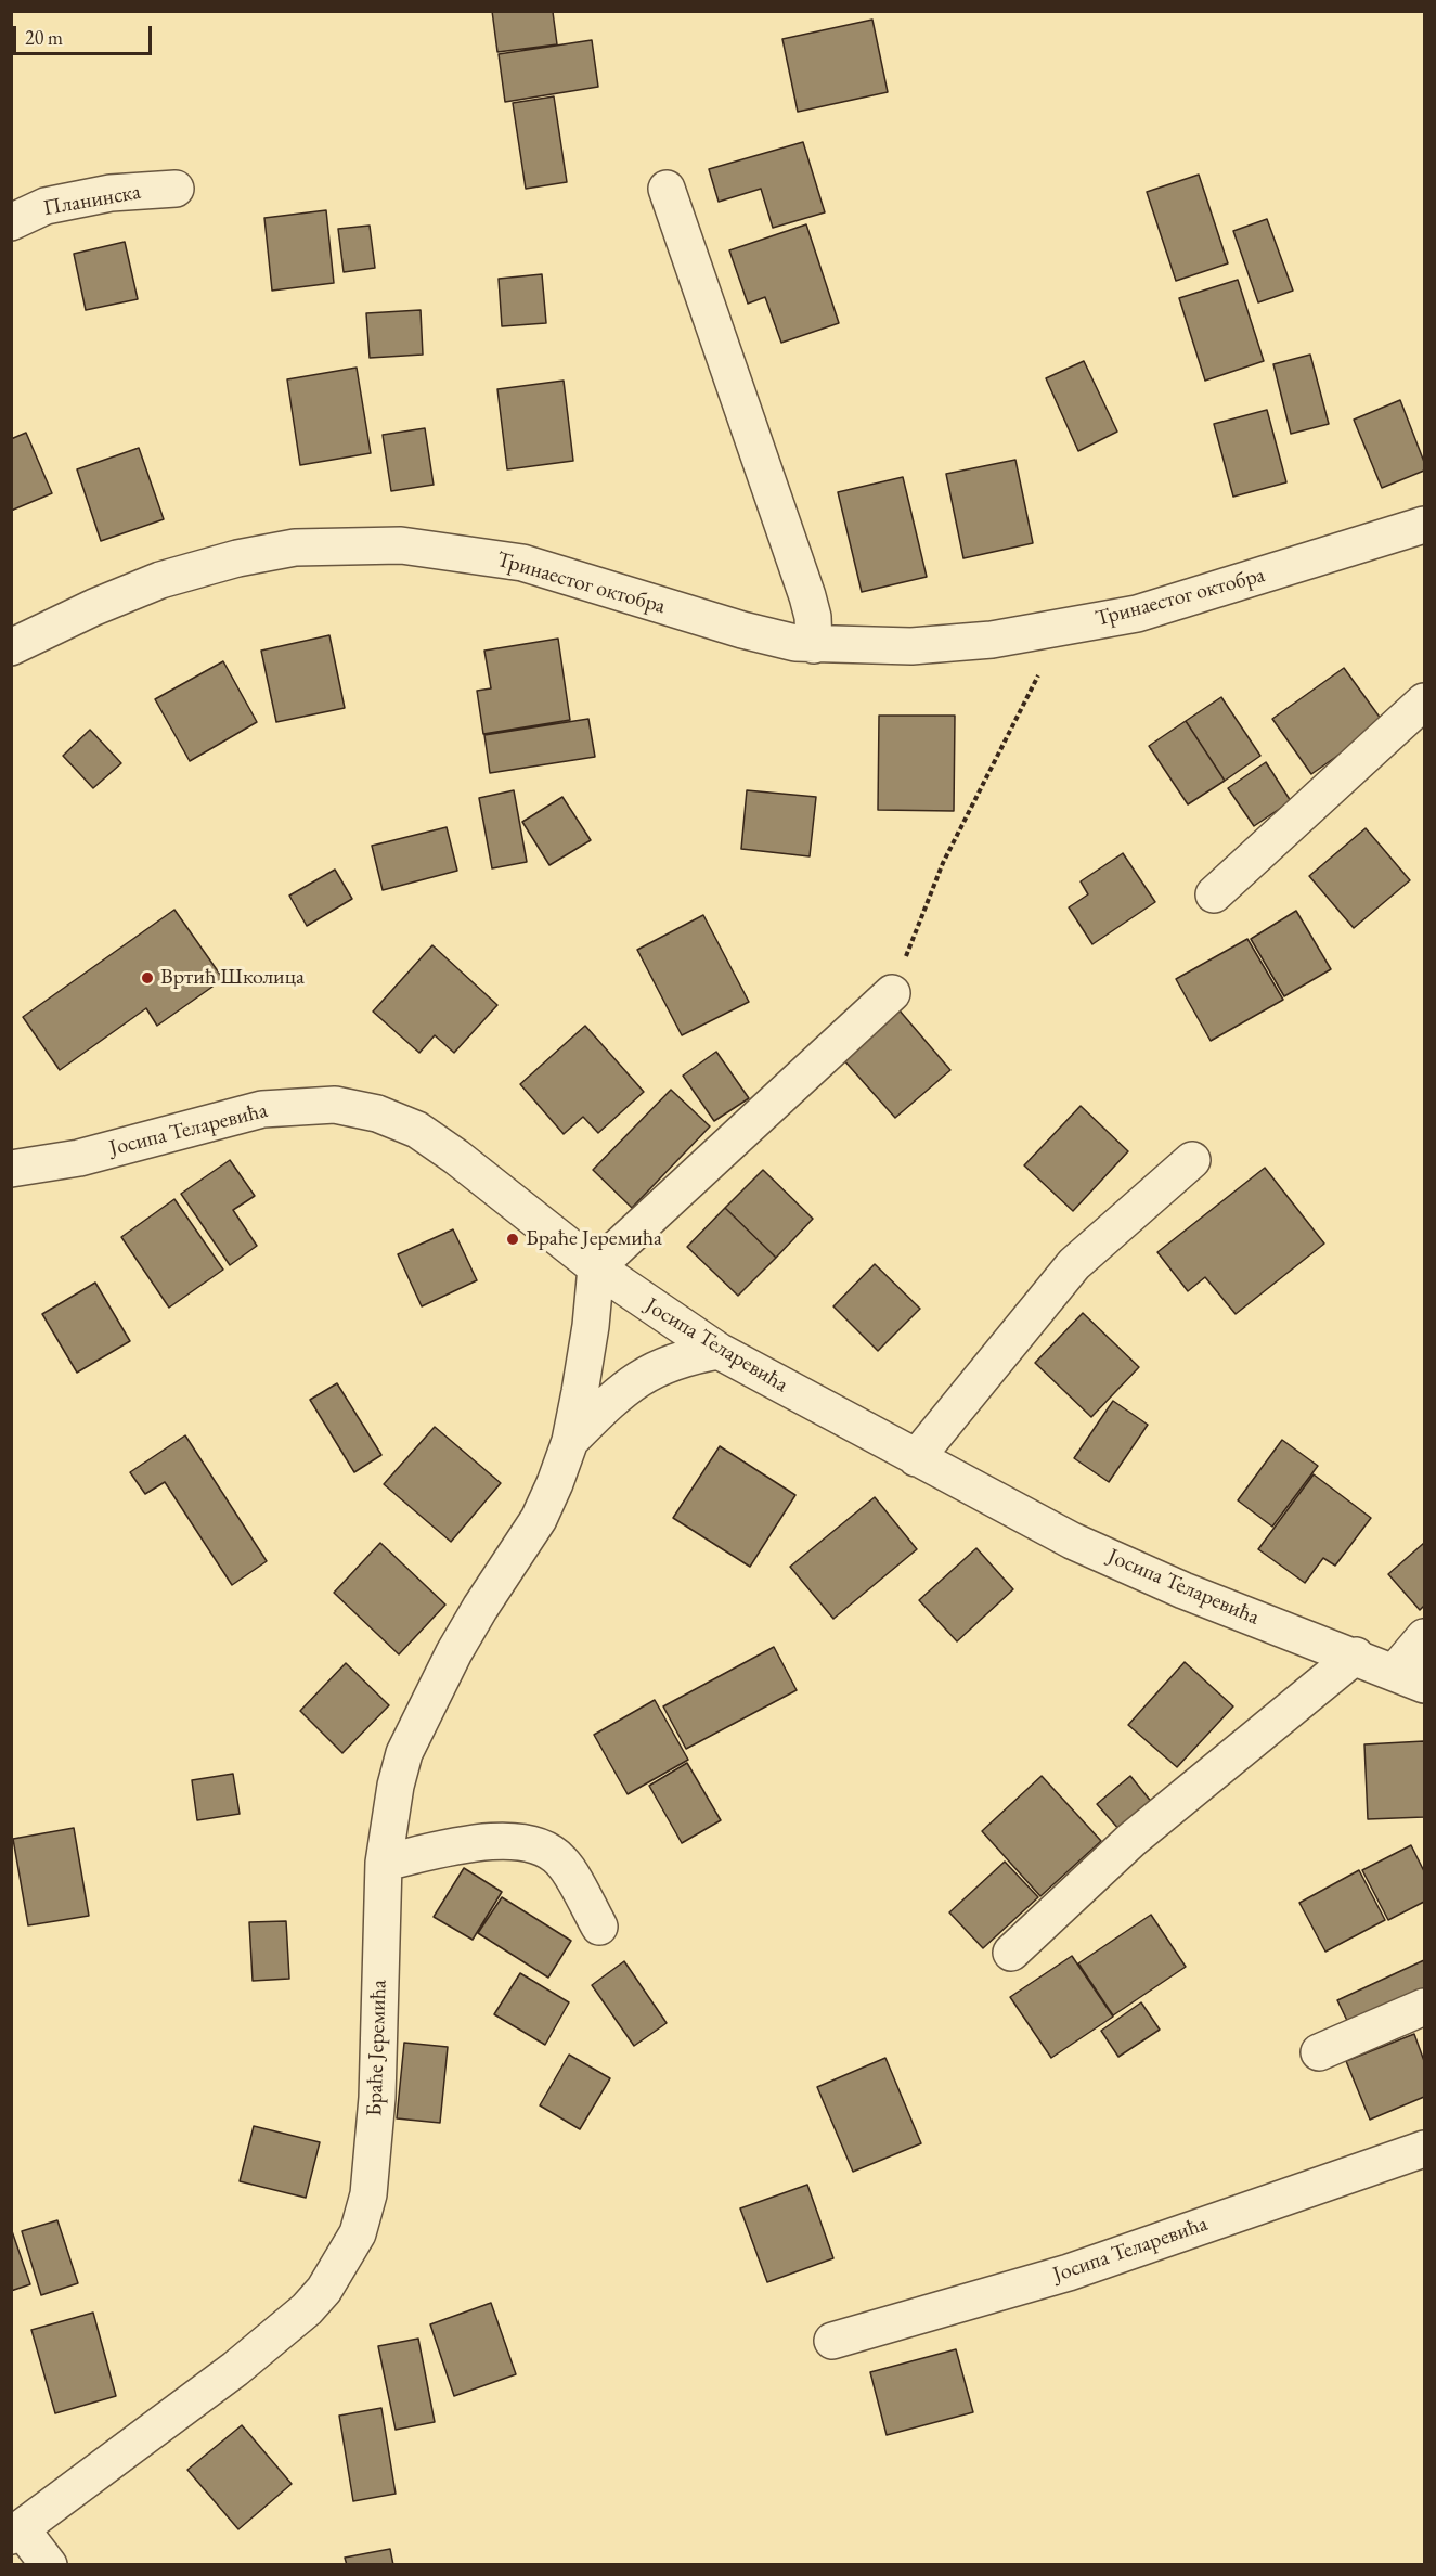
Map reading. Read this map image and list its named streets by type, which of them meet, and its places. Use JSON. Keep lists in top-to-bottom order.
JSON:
{
  "streets": {
    "street": [
      "Планинска",
      "Тринаестог октобра",
      "Јосипа Теларевића",
      "Браће Јеремића"
    ]
  },
  "crossings": [
    ["Јосипа Теларевића", "Браће Јеремића"]
  ],
  "places": ["Вртић Школица", "Браће Јеремића"],
  "scale_bar": "20 m"
}
